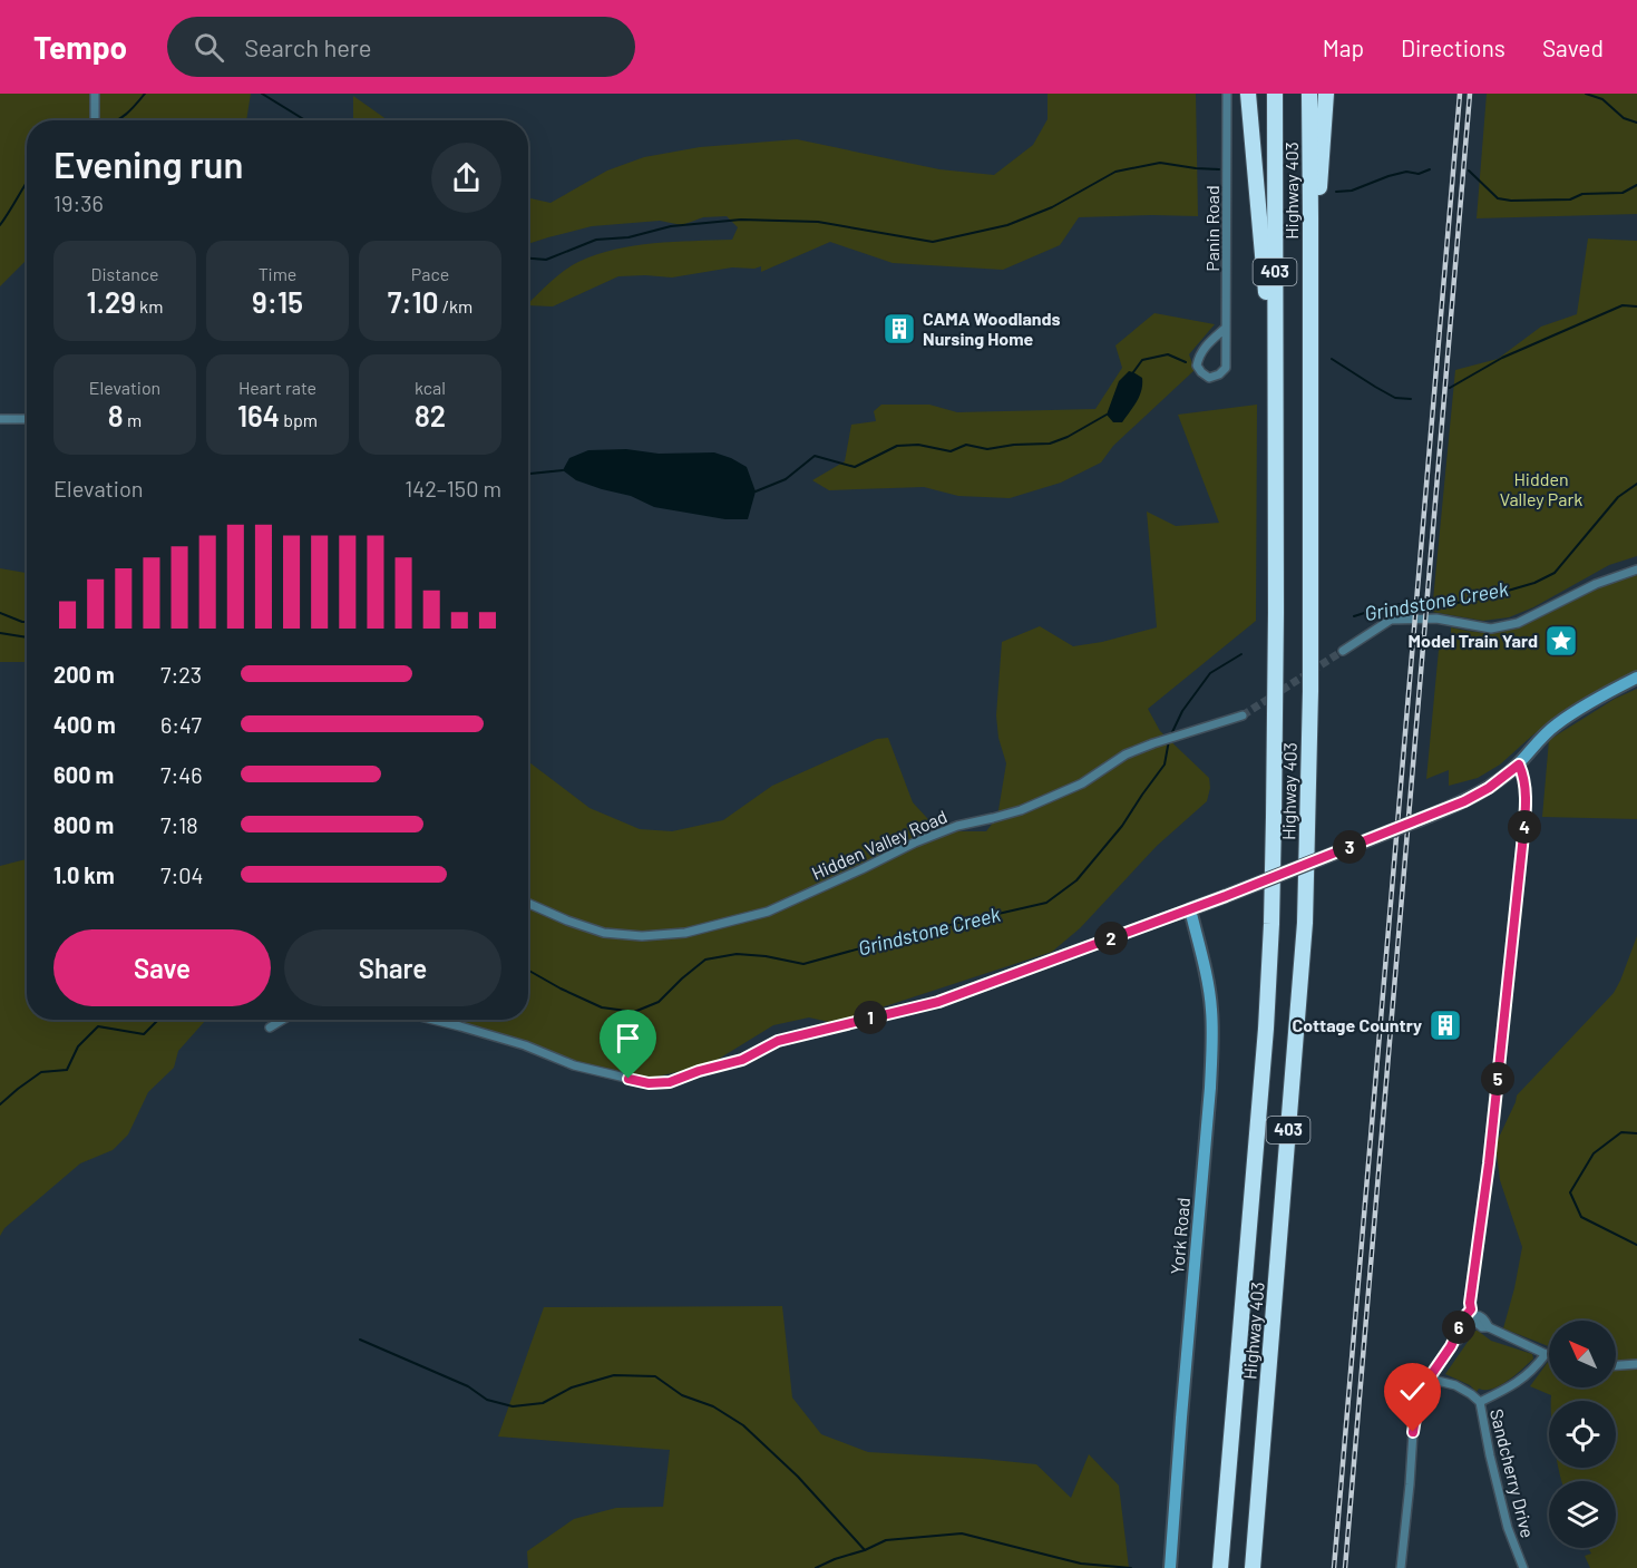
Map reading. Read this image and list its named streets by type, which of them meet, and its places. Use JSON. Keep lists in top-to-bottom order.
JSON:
{
  "streets": {
    "highway": ["Highway 403", "403"],
    "street": [
      "Panin Road",
      "Hidden Valley Road",
      "York Road",
      "Sandcherry Drive"
    ]
  },
  "water": ["Grindstone Creek"],
  "parks": ["Hidden Valley Park"],
  "places": {
    "building": ["CAMA Woodlands Nursing Home", "Cottage Country"],
    "place": ["Model Train Yard"]
  },
  "north": "top left",
  "page": {
    "header": "Tempo",
    "search": "Search here",
    "nav": ["Map", "Directions", "Saved"],
    "heading": ["Evening run", "19:36"],
    "stats": [
      ["Distance", "1.29 km"],
      ["Time", "9:15"],
      ["Pace", "7:10 /km"],
      ["Elevation", "8 m"],
      ["Heart rate", "164 bpm"],
      ["kcal", "82"]
    ],
    "chart": ["Elevation", "142–150 m"],
    "list": [
      {
        "name": "200 m",
        "note": "7:23"
      },
      {
        "name": "400 m",
        "note": "6:47"
      },
      {
        "name": "600 m",
        "note": "7:46"
      },
      {
        "name": "800 m",
        "note": "7:18"
      },
      {
        "name": "1.0 km",
        "note": "7:04"
      }
    ],
    "pins": [
      "4",
      "3",
      "2",
      "1",
      "5",
      "6"
    ],
    "buttons": ["Save", "Share"]
  }
}
